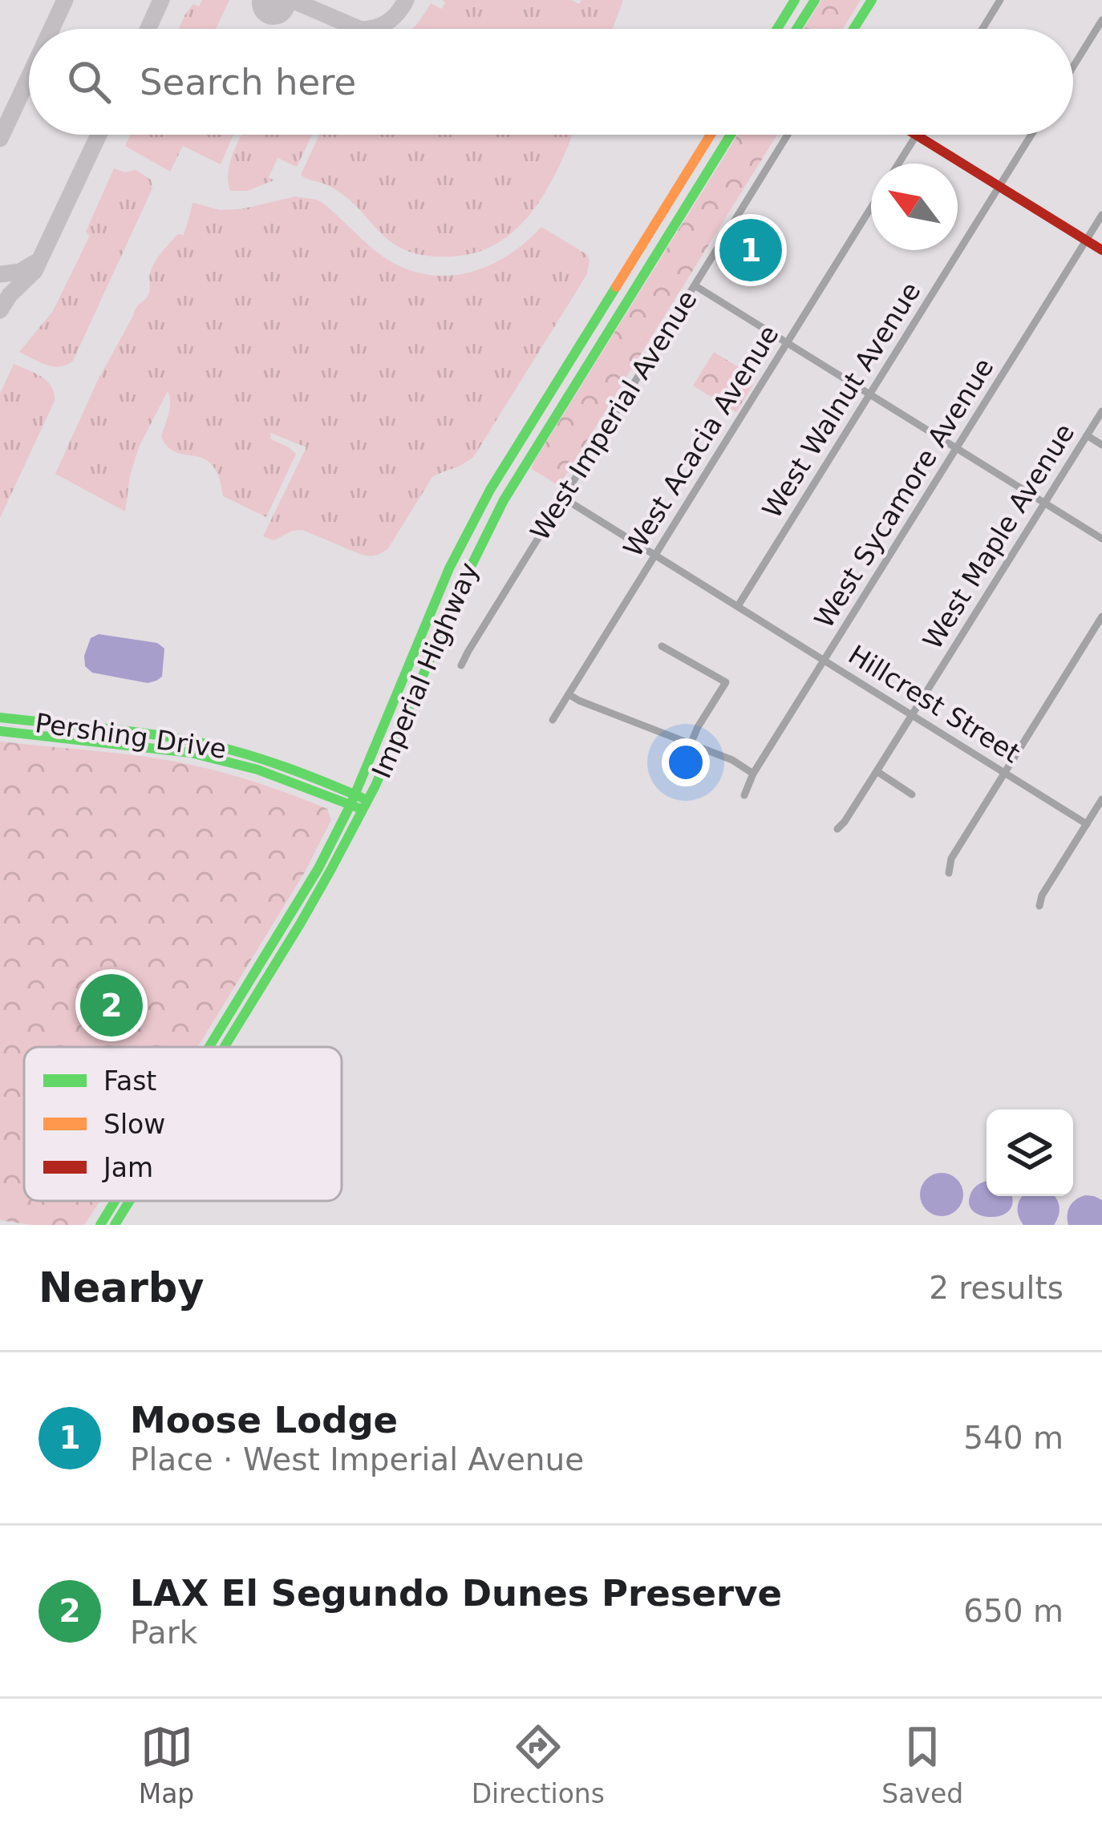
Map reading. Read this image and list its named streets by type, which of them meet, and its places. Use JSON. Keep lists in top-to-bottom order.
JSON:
{
  "streets": {
    "main road": ["Imperial Highway", "Pershing Drive"],
    "street": [
      "West Walnut Avenue",
      "West Imperial Avenue",
      "West Acacia Avenue",
      "West Sycamore Avenue",
      "West Maple Avenue",
      "Hillcrest Street"
    ]
  },
  "crossings": [
    ["West Walnut Avenue", "Hillcrest Street"],
    ["West Imperial Avenue", "Hillcrest Street"],
    ["West Acacia Avenue", "Hillcrest Street"],
    ["West Sycamore Avenue", "Hillcrest Street"],
    ["West Maple Avenue", "Hillcrest Street"],
    ["Imperial Highway", "Pershing Drive"]
  ],
  "legend": ["Fast", "Slow", "Jam"],
  "north": "top left",
  "page": {
    "search": "Search here",
    "pins": ["1", "2"],
    "heading": ["Nearby", "2 results"],
    "list": [
      {
        "mark": "1",
        "name": "Moose Lodge",
        "note": "Place · West Imperial Avenue",
        "value": "540 m"
      },
      {
        "mark": "2",
        "name": "LAX El Segundo Dunes Preserve",
        "note": "Park",
        "value": "650 m"
      }
    ],
    "nav": ["Map", "Directions", "Saved"]
  }
}
